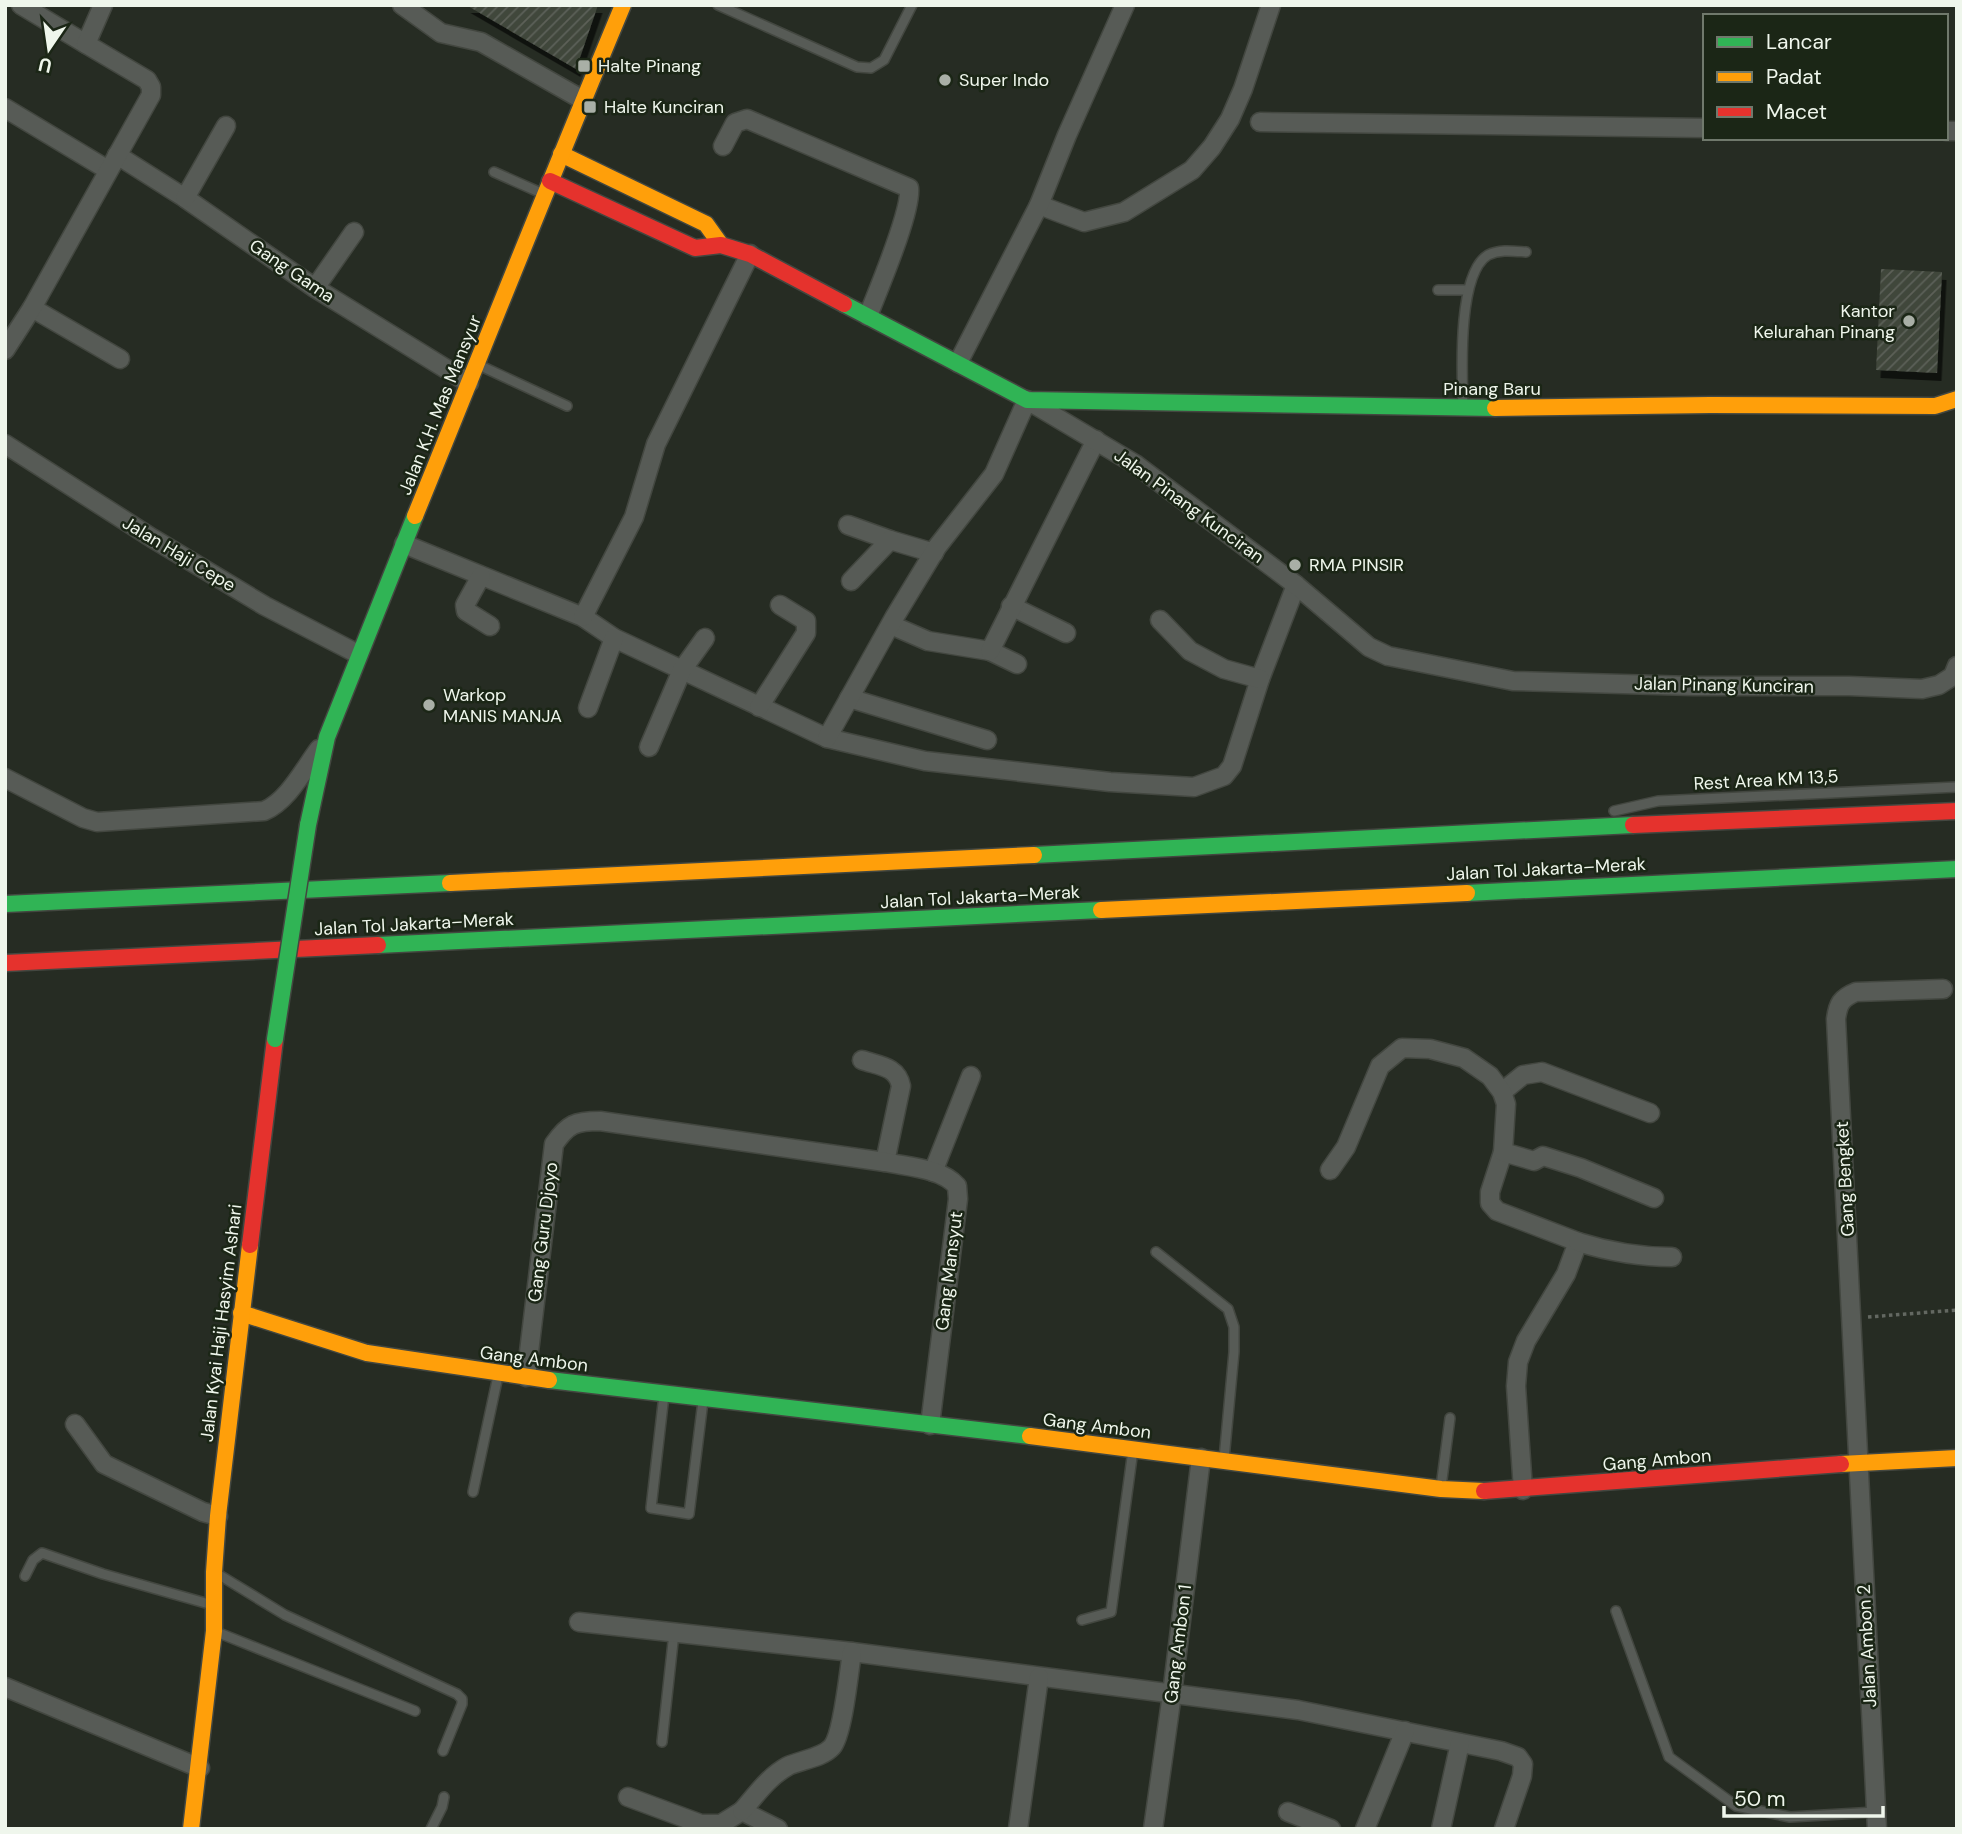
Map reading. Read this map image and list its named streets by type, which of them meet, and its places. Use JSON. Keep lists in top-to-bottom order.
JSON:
{
  "streets": {
    "main road": [
      "Pinang Baru",
      "Jalan K.H. Mas Mansyur",
      "Jalan Pinang Kunciran",
      "Jalan Tol Jakarta–Merak",
      "Jalan Kyai Haji Hasyim Ashari",
      "Gang Ambon"
    ],
    "street": [
      "Gang Gama",
      "Jalan Haji Cepe",
      "Gang Bengket",
      "Gang Guru Djoyo",
      "Gang Mansyut",
      "Gang Ambon 1",
      "Jalan Ambon 2"
    ],
    "lane": ["Rest Area KM 13,5"]
  },
  "crossings": [
    ["Gang Gama", "Jalan K.H. Mas Mansyur"],
    ["Pinang Baru", "Jalan Pinang Kunciran"],
    ["Jalan K.H. Mas Mansyur", "Jalan Pinang Kunciran"],
    ["Jalan K.H. Mas Mansyur", "Jalan Haji Cepe"],
    ["Jalan K.H. Mas Mansyur", "Jalan Kyai Haji Hasyim Ashari"],
    ["Gang Bengket", "Gang Ambon"],
    ["Gang Bengket", "Jalan Ambon 2"],
    ["Gang Guru Djoyo", "Gang Mansyut"],
    ["Gang Guru Djoyo", "Gang Ambon"],
    ["Gang Mansyut", "Gang Ambon"],
    ["Jalan Kyai Haji Hasyim Ashari", "Gang Ambon"],
    ["Gang Ambon", "Gang Ambon 1"],
    ["Gang Ambon", "Jalan Ambon 2"]
  ],
  "places": {
    "transit": ["Halte Pinang", "Halte Kunciran"],
    "other": [
      "Super Indo",
      "Kantor Kelurahan Pinang",
      "RMA PINSIR",
      "Warkop MANIS MANJA"
    ]
  },
  "legend": ["Lancar", "Padat", "Macet"],
  "scale_bar": "50 m",
  "north": "bottom"
}
